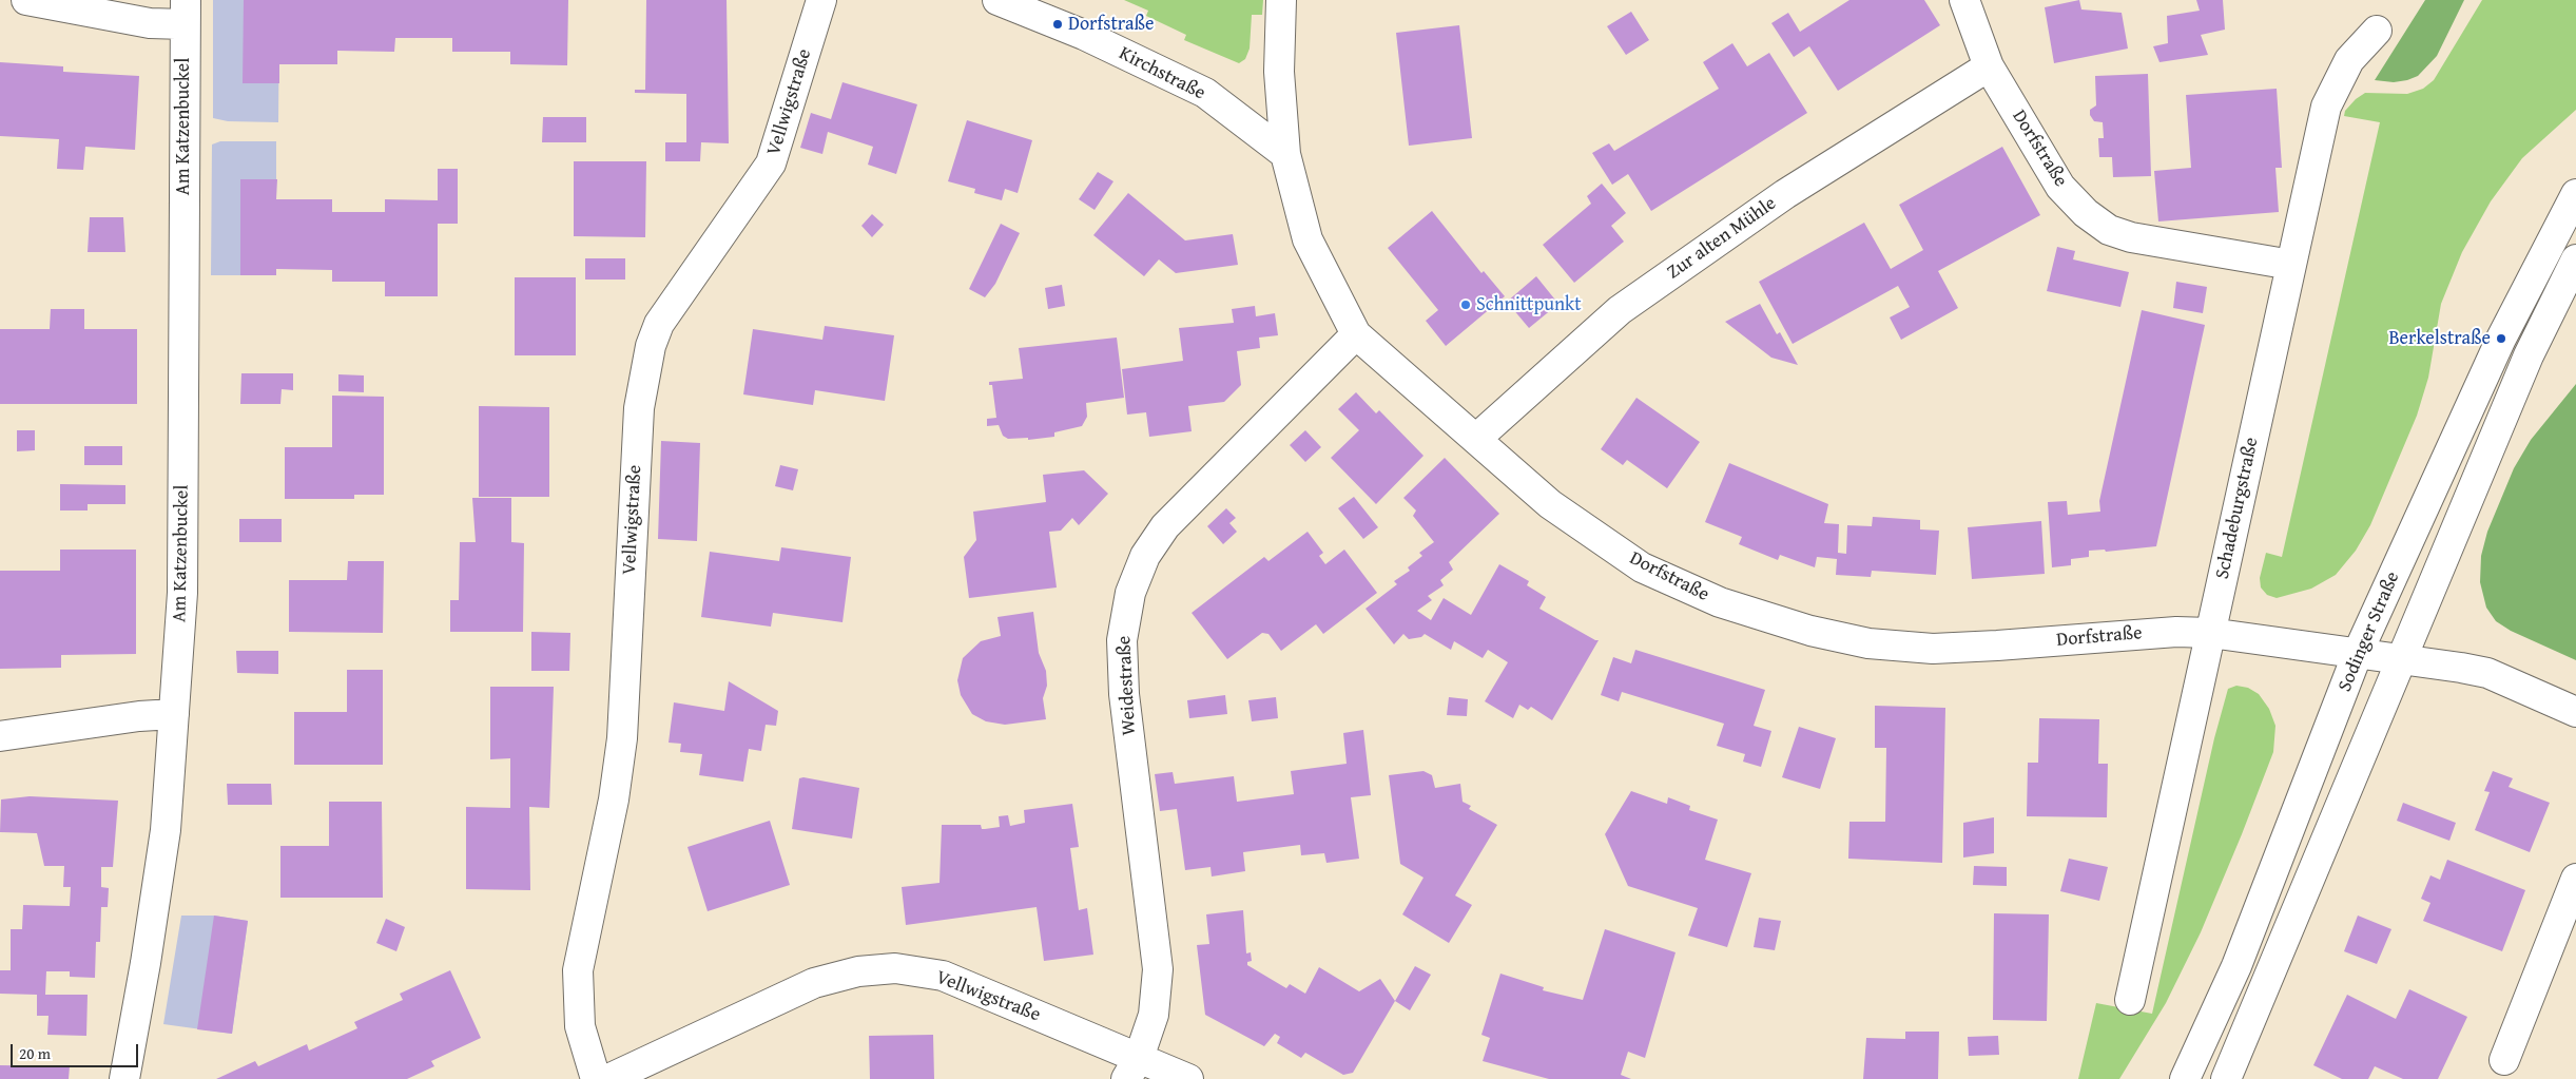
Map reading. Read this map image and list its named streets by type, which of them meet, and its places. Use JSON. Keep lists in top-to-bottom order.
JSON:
{
  "streets": {
    "street": [
      "Kirchstraße",
      "Vellwigstraße",
      "Am Katzenbuckel",
      "Dorfstraße",
      "Zur alten Mühle",
      "Schadeburgstraße",
      "Sodinger Straße",
      "Weidestraße"
    ]
  },
  "crossings": [
    ["Kirchstraße", "Dorfstraße"],
    ["Vellwigstraße", "Weidestraße"],
    ["Dorfstraße", "Zur alten Mühle"],
    ["Dorfstraße", "Schadeburgstraße"],
    ["Dorfstraße", "Sodinger Straße"],
    ["Dorfstraße", "Weidestraße"]
  ],
  "places": ["Dorfstraße", "Schnittpunkt", "Berkelstraße"],
  "scale_bar": "20 m"
}
